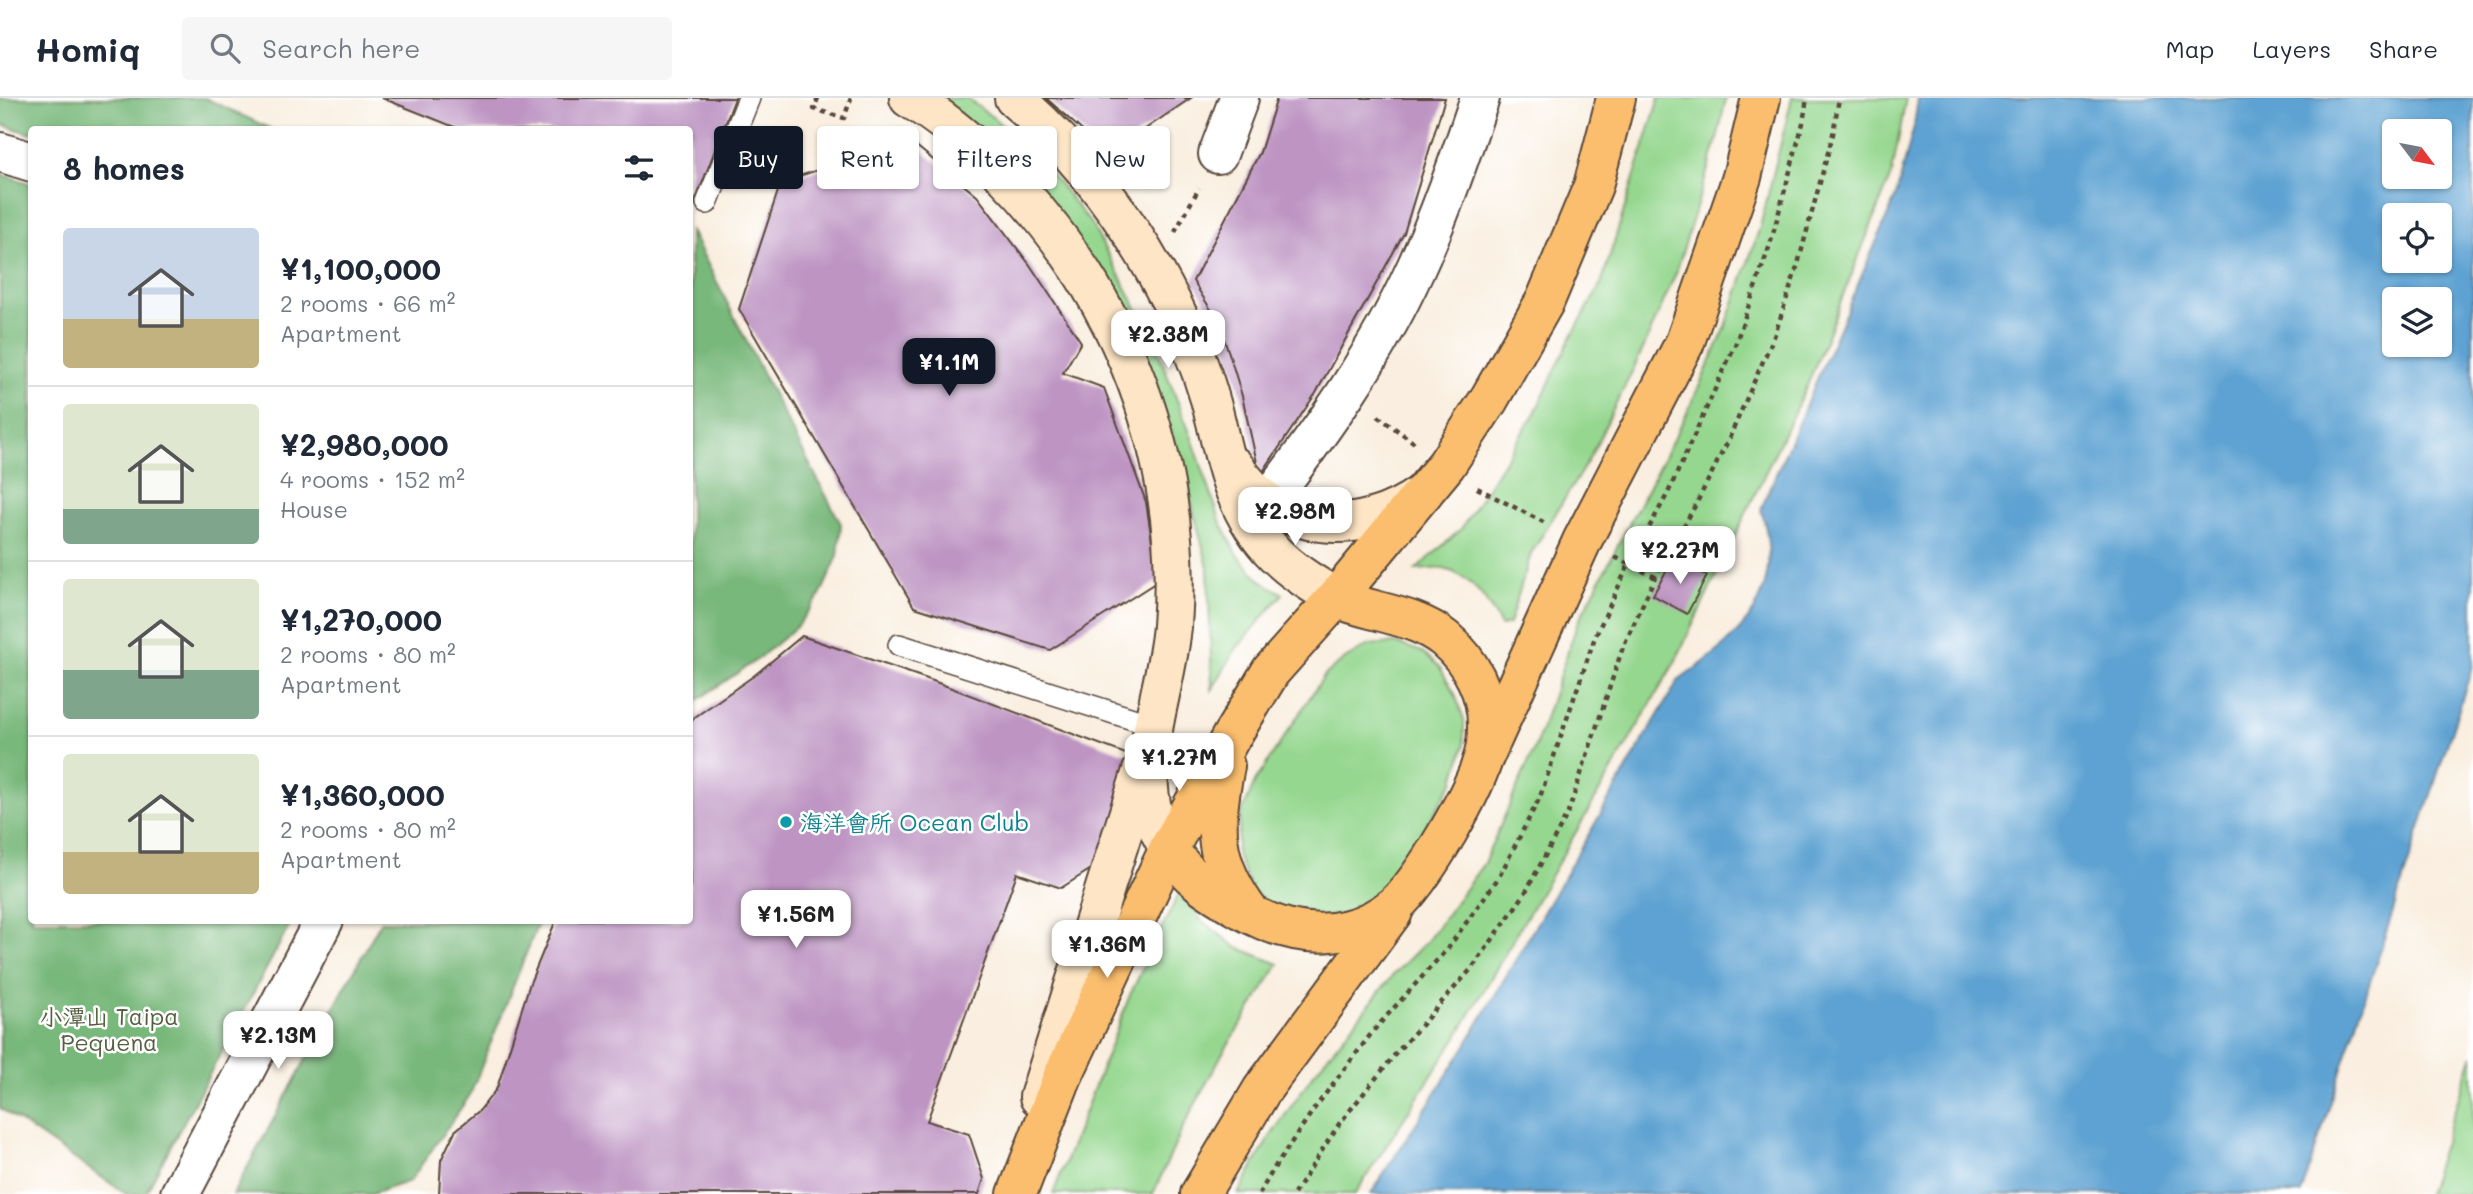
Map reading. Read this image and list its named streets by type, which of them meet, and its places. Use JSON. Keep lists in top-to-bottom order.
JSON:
{
  "parks": ["小潭山 Taipa Pequena"],
  "places": ["海洋會所 Ocean Club"],
  "north": "bottom right",
  "page": {
    "header": "Homiq",
    "search": "Search here",
    "nav": ["Map", "Layers", "Share"],
    "chip": [
      "Buy",
      "Rent",
      "Filters",
      "New"
    ],
    "heading": "8 homes",
    "list": [
      {
        "name": "¥1,100,000",
        "note": "2 rooms · 66 m² · Apartment"
      },
      {
        "name": "¥2,980,000",
        "note": "4 rooms · 152 m² · House"
      },
      {
        "name": "¥1,270,000",
        "note": "2 rooms · 80 m² · Apartment"
      },
      {
        "name": "¥1,360,000",
        "note": "2 rooms · 80 m² · Apartment"
      }
    ],
    "price": [
      "¥2.38M",
      "¥1.1M",
      "¥2.98M",
      "¥2.27M",
      "¥1.27M",
      "¥1.56M",
      "¥1.36M",
      "¥2.13M"
    ]
  }
}
